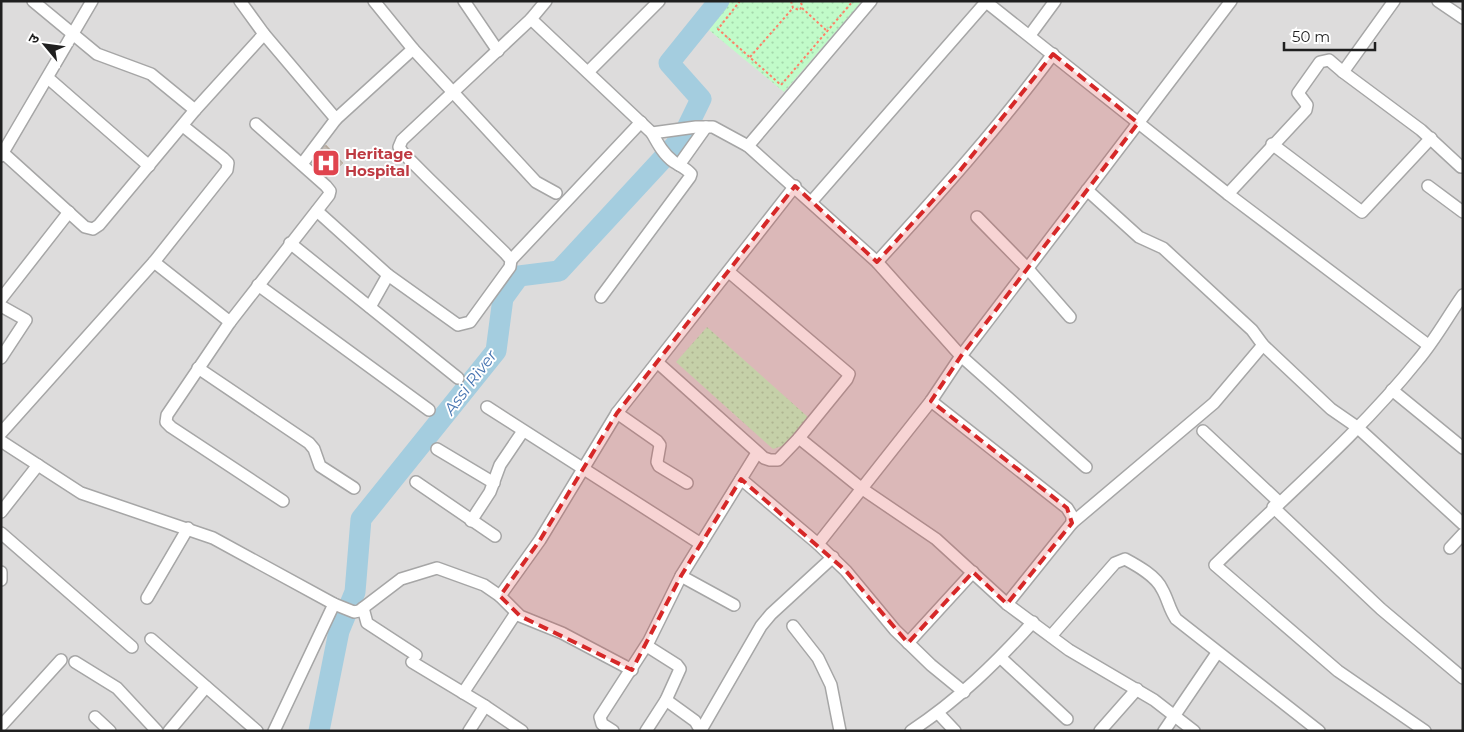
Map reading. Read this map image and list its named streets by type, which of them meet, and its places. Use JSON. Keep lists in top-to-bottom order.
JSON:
{
  "water": ["Assi River"],
  "places": {
    "hospital": ["Heritage Hospital"]
  },
  "scale_bar": "50 m",
  "north": "top left"
}
